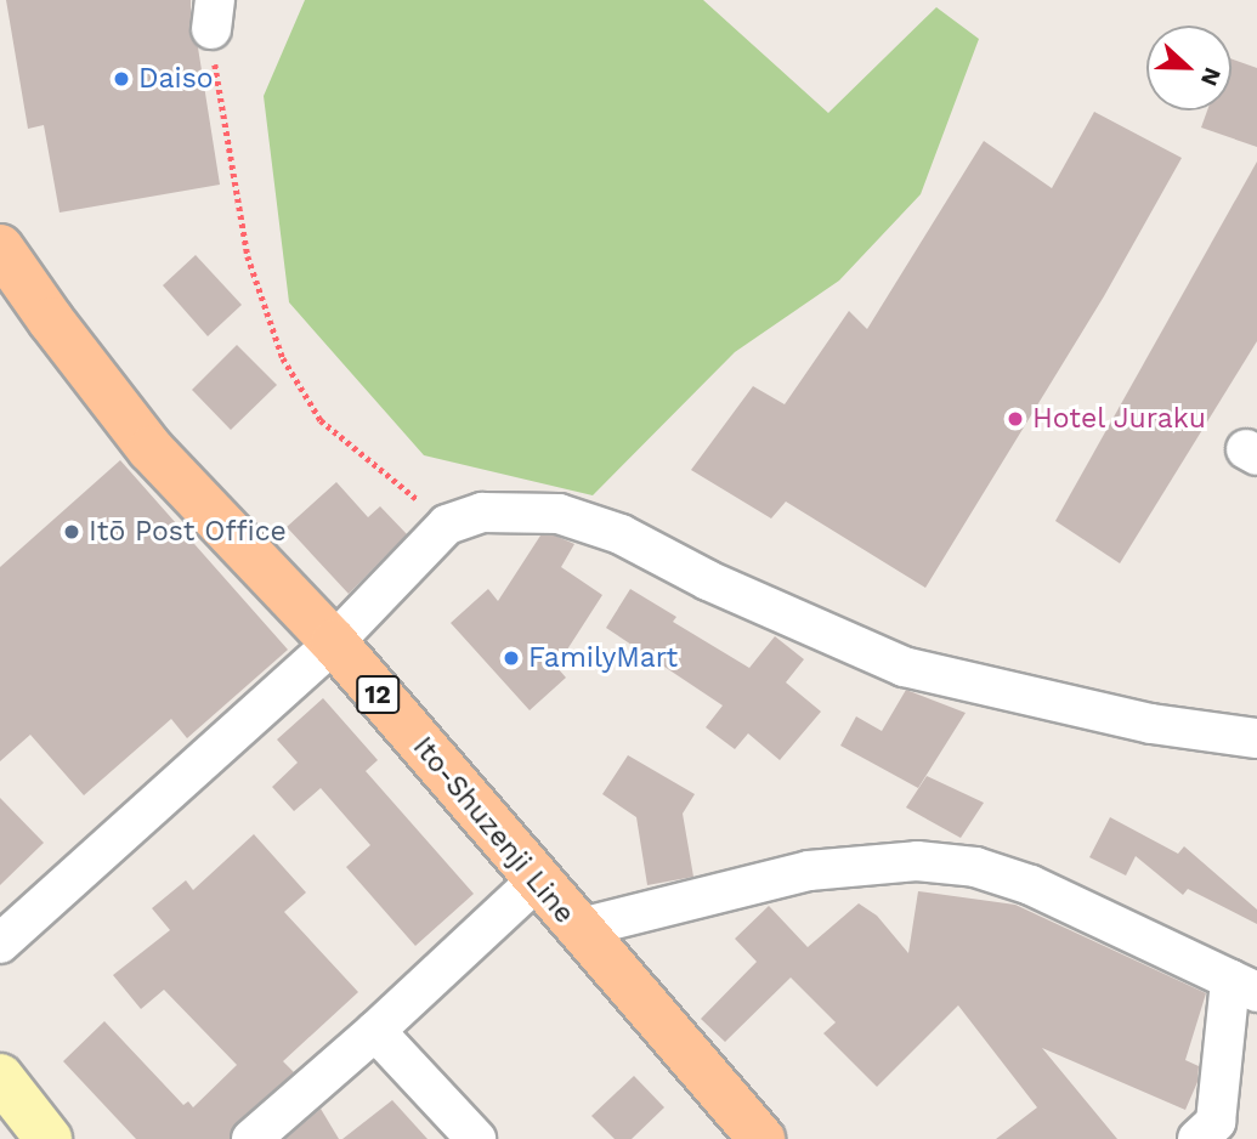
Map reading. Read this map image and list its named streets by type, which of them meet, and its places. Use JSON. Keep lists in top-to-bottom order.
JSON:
{
  "streets": {
    "main road": ["12", "Ito-Shuzenji Line"]
  },
  "places": [
    "Daiso",
    "Hotel Juraku",
    "Itō Post Office",
    "FamilyMart"
  ],
  "north": "right"
}
